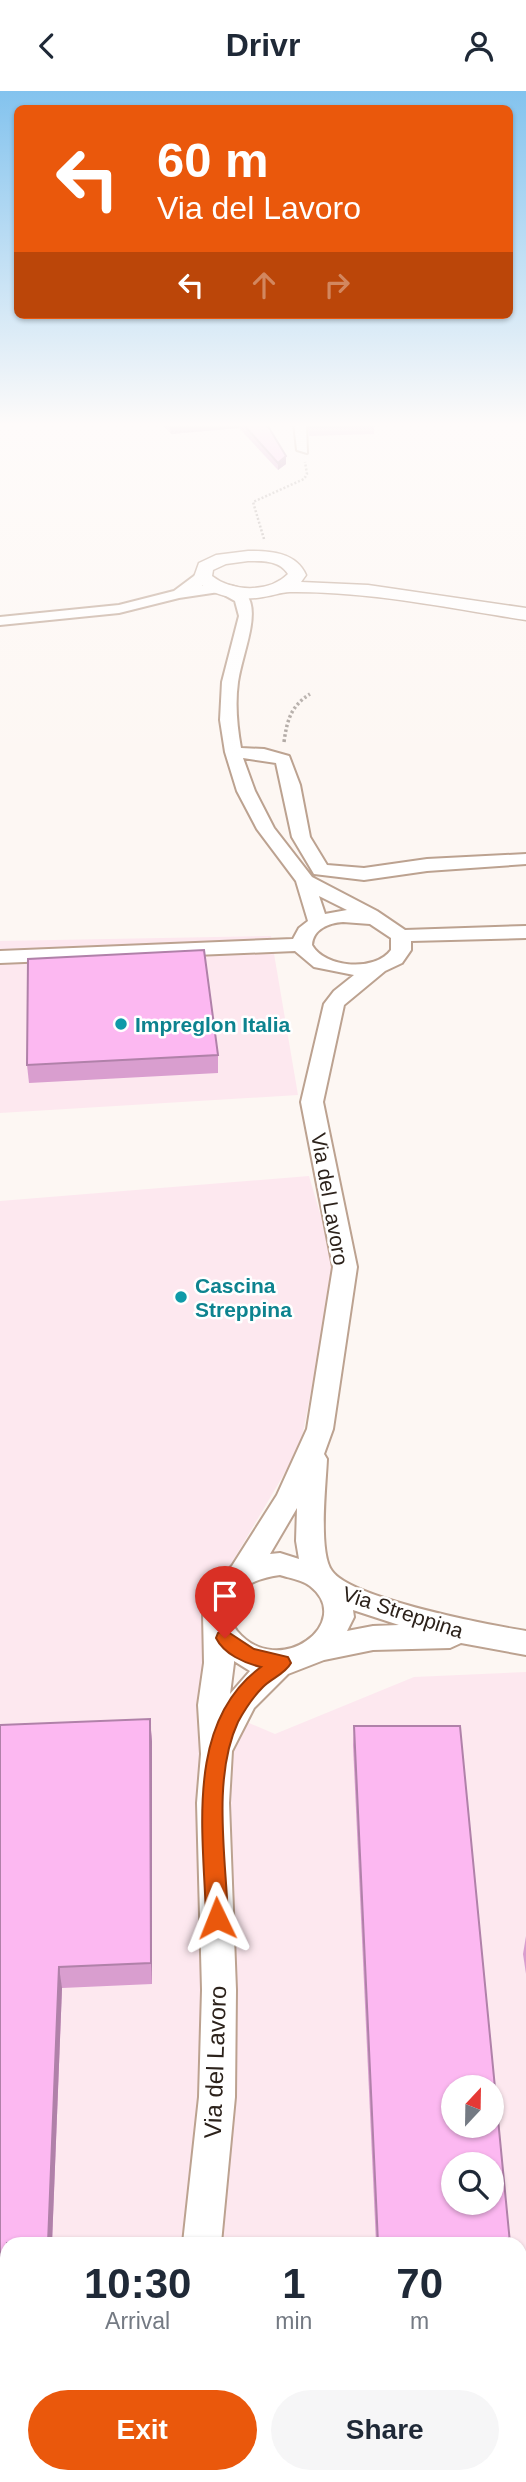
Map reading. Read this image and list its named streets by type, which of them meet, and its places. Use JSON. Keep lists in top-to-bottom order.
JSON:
{
  "streets": {
    "street": ["Via del Lavoro", "Via Streppina"]
  },
  "crossings": [
    ["Via del Lavoro", "Via Streppina"]
  ],
  "places": ["Impreglon Italia", "Cascina Streppina"],
  "north": "top",
  "page": {
    "header": "Drivr",
    "turn": ["60 m", "Via del Lavoro"],
    "eta": [
      "10:30",
      "Arrival",
      "1",
      "min",
      "70",
      "m"
    ],
    "buttons": ["Exit", "Share"]
  }
}
